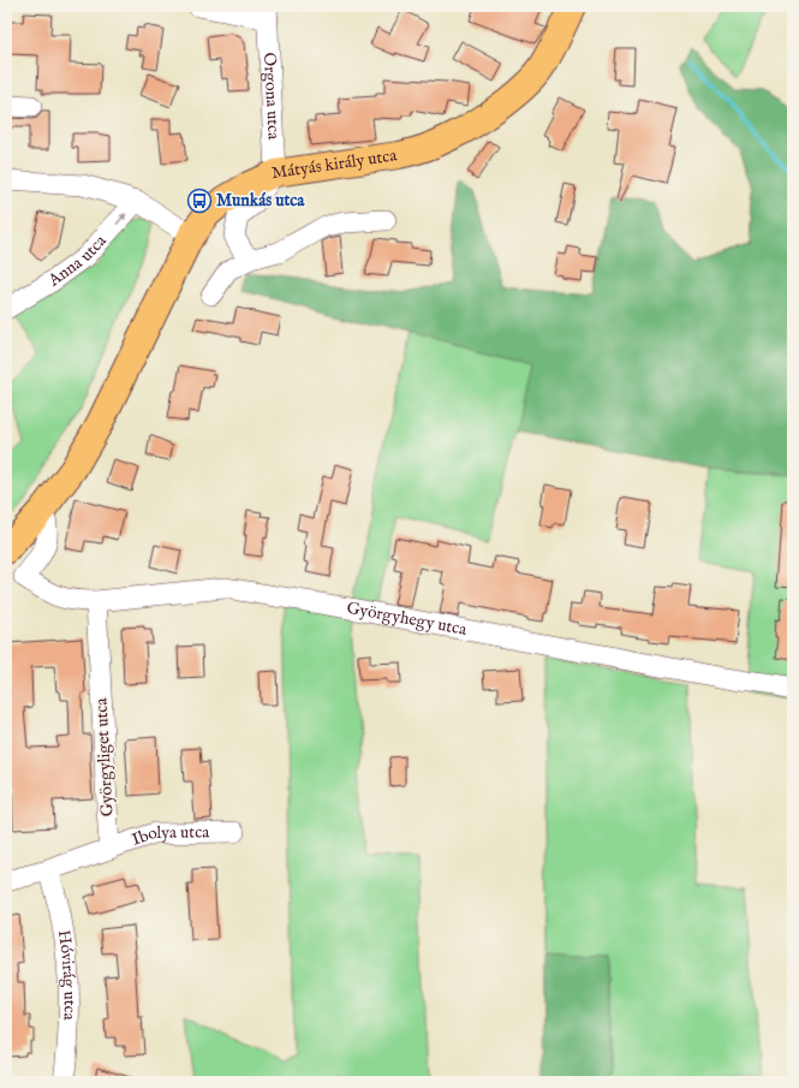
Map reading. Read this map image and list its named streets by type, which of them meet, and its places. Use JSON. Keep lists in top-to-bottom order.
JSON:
{
  "streets": {
    "main road": ["Mátyás király utca"],
    "street": [
      "Orgona utca",
      "Anna utca",
      "Györgyhegy utca",
      "Györgyliget utca",
      "Ibolya utca",
      "Hóvirág utca"
    ]
  },
  "crossings": [
    ["Orgona utca", "Mátyás király utca"],
    ["Mátyás király utca", "Györgyhegy utca"],
    ["Györgyhegy utca", "Györgyliget utca"],
    ["Györgyliget utca", "Ibolya utca"]
  ],
  "one_way": ["Anna utca"],
  "places": {
    "bus stop": ["Munkás utca"]
  }
}
